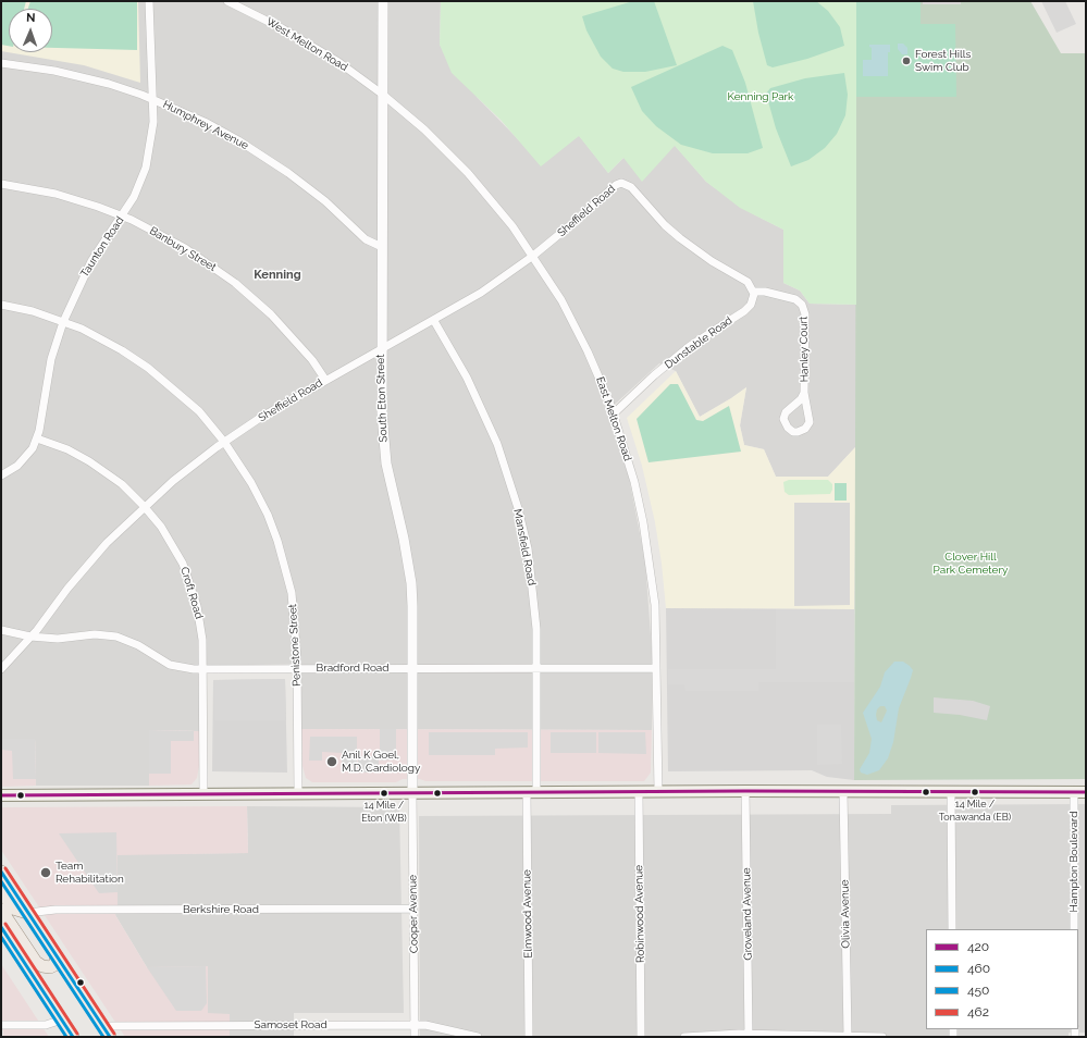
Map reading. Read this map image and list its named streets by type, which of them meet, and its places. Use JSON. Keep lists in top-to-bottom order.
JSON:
{
  "streets": {
    "street": [
      "West Melton Road",
      "Humphrey Avenue",
      "Sheffield Road",
      "Taunton Road",
      "Banbury Street",
      "Dunstable Road",
      "Hanley Court",
      "South Eton Street",
      "East Melton Road",
      "Mansfield Road",
      "Croft Road",
      "Penistone Street",
      "Bradford Road",
      "Hampton Boulevard",
      "Berkshire Road",
      "Cooper Avenue",
      "Elmwood Avenue",
      "Robinwood Avenue",
      "Groveland Avenue",
      "Olivia Avenue",
      "Samoset Road"
    ]
  },
  "crossings": [
    ["West Melton Road", "South Eton Street"],
    ["West Melton Road", "East Melton Road"],
    ["Humphrey Avenue", "Taunton Road"],
    ["Humphrey Avenue", "South Eton Street"],
    ["Sheffield Road", "Banbury Street"],
    ["Sheffield Road", "Dunstable Road"],
    ["Sheffield Road", "Hanley Court"],
    ["Sheffield Road", "South Eton Street"],
    ["Sheffield Road", "East Melton Road"],
    ["Sheffield Road", "Mansfield Road"],
    ["Sheffield Road", "Croft Road"],
    ["Sheffield Road", "Penistone Street"],
    ["Sheffield Road", "Bradford Road"],
    ["Taunton Road", "Banbury Street"],
    ["Taunton Road", "Croft Road"],
    ["Taunton Road", "Penistone Street"],
    ["Dunstable Road", "Hanley Court"],
    ["Dunstable Road", "East Melton Road"],
    ["South Eton Street", "East Melton Road"],
    ["South Eton Street", "Bradford Road"],
    ["South Eton Street", "Cooper Avenue"],
    ["East Melton Road", "Bradford Road"],
    ["Mansfield Road", "Bradford Road"],
    ["Mansfield Road", "Elmwood Avenue"],
    ["Croft Road", "Bradford Road"],
    ["Penistone Street", "Bradford Road"],
    ["Berkshire Road", "Cooper Avenue"],
    ["Cooper Avenue", "Samoset Road"]
  ],
  "districts": ["Kenning"],
  "parks": ["Kenning Park", "Clover Hill Park Cemetery"],
  "places": [
    "Forest Hills Swim Club",
    "Anil K Goel, M.D. Cardiology",
    "14 Mile / Tonawanda (EB)",
    "14 Mile / Eton (WB)",
    "Team Rehabilitation"
  ],
  "lines": [
    "transit line 420",
    "transit line 462",
    "transit line 460",
    "transit line 450"
  ],
  "legend": [
    "420",
    "460",
    "450",
    "462"
  ],
  "north": "top"
}
